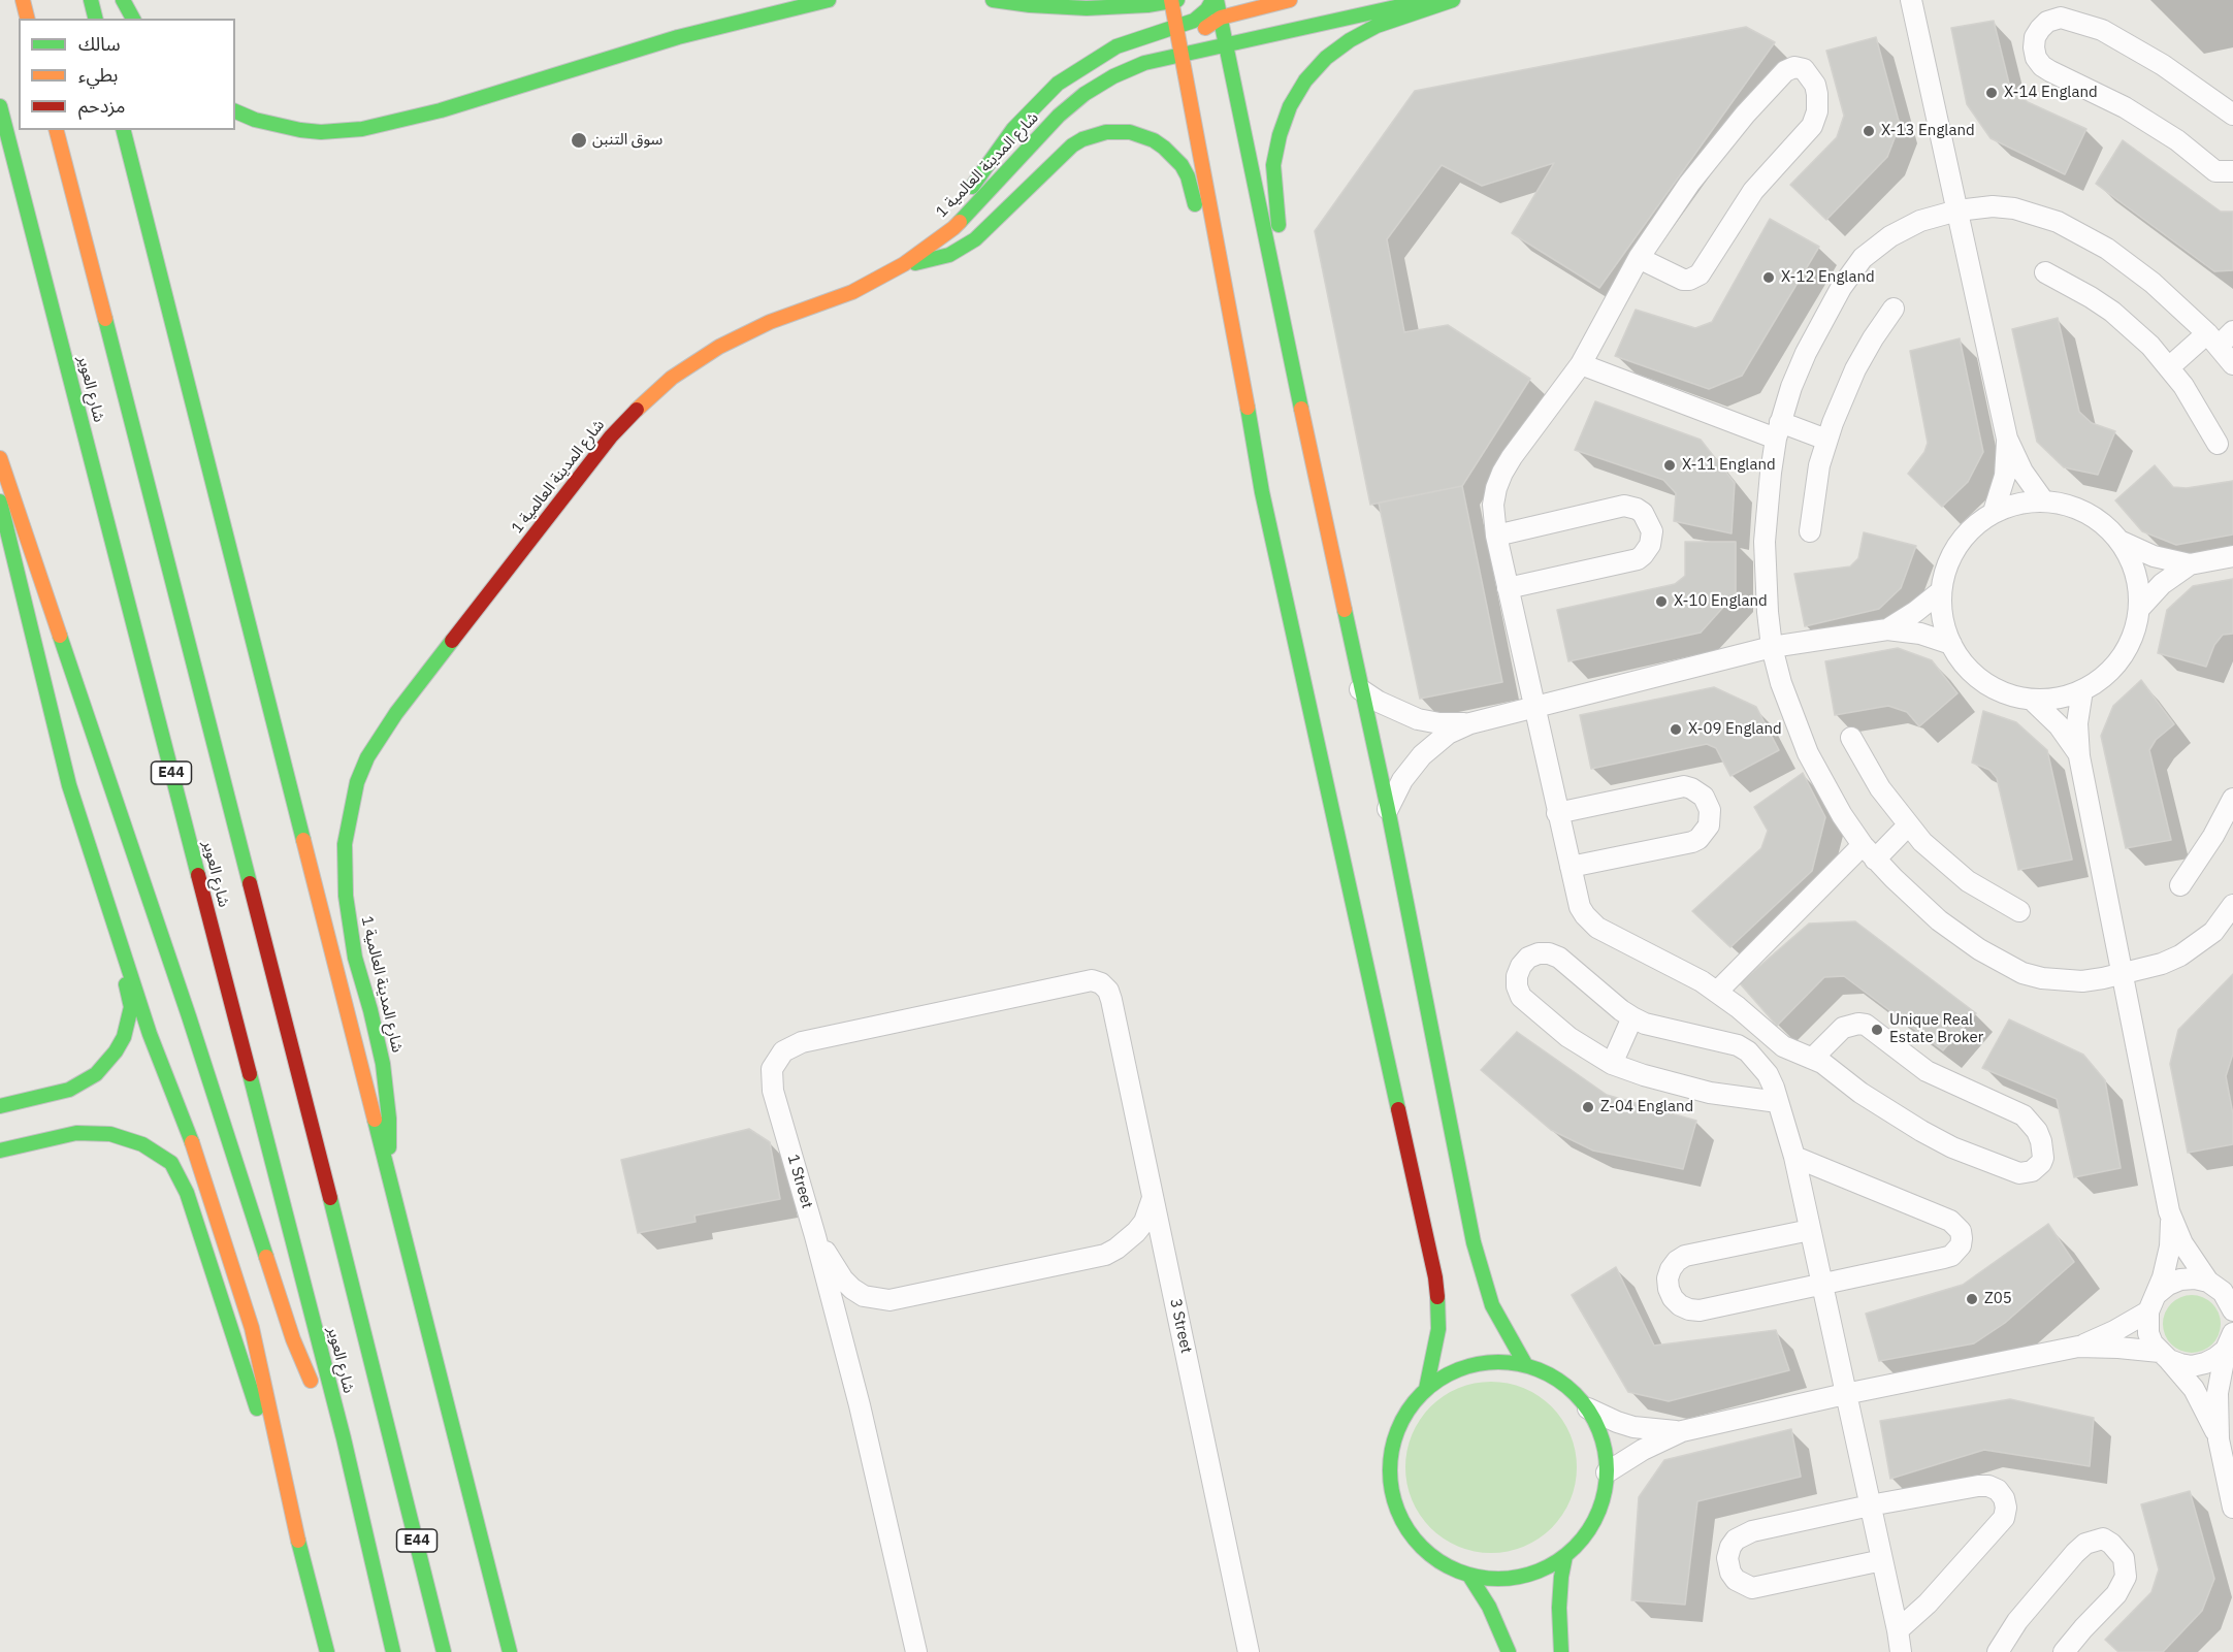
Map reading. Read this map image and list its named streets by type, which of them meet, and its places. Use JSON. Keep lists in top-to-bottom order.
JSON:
{
  "streets": {
    "main road": ["شارع المدينة العالمية 1", "شارع العوير", "E44"],
    "street": ["1 Street", "3 Street"]
  },
  "crossings": [
    ["1 Street", "3 Street"]
  ],
  "places": [
    "X-14 England",
    "X-13 England",
    "سوق التنبن",
    "X-12 England",
    "X-11 England",
    "X-10 England",
    "X-09 England",
    "Unique Real Estate Broker",
    "Z-04 England",
    "Z05"
  ],
  "legend": ["سالك", "بطيء", "مزدحم"]
}
